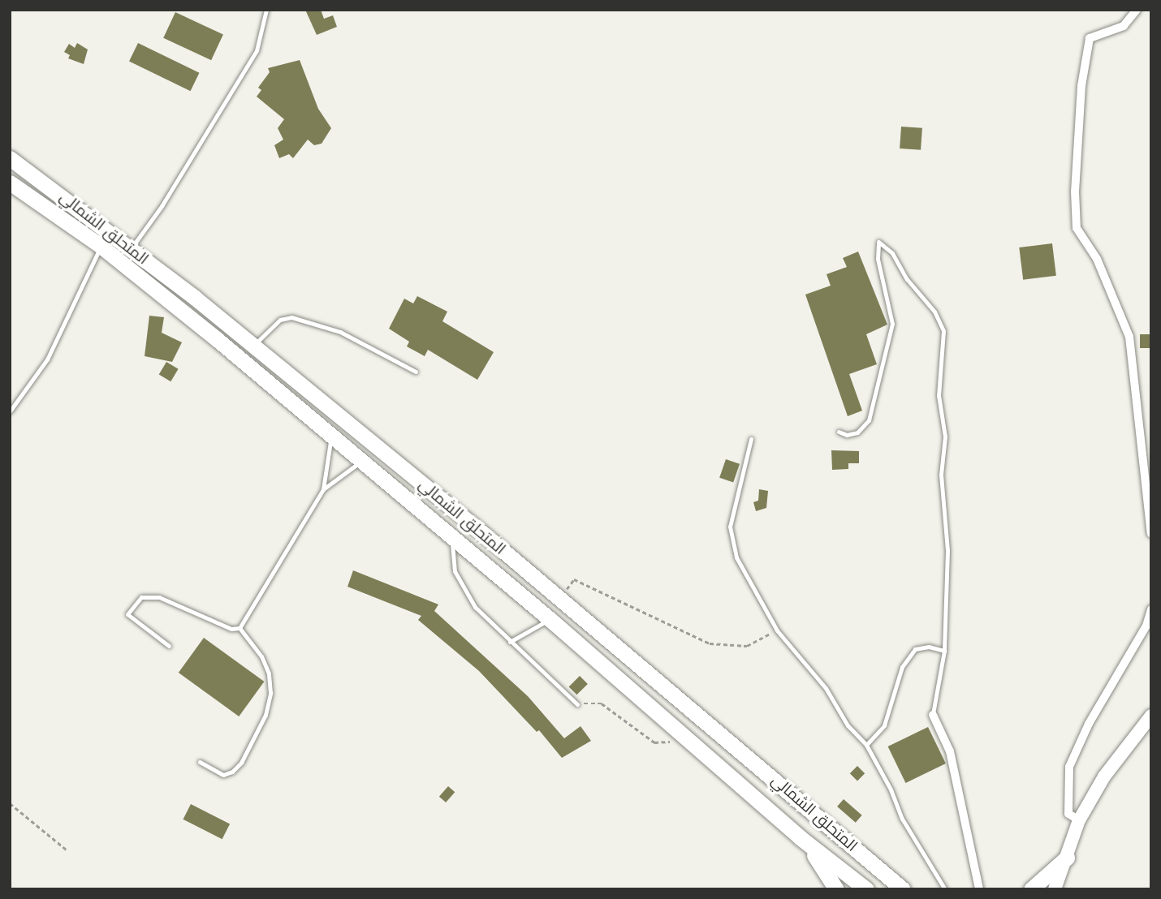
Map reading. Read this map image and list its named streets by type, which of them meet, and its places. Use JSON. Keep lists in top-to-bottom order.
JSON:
{
  "streets": {
    "highway": ["المتحلق الشمالي"]
  }
}
